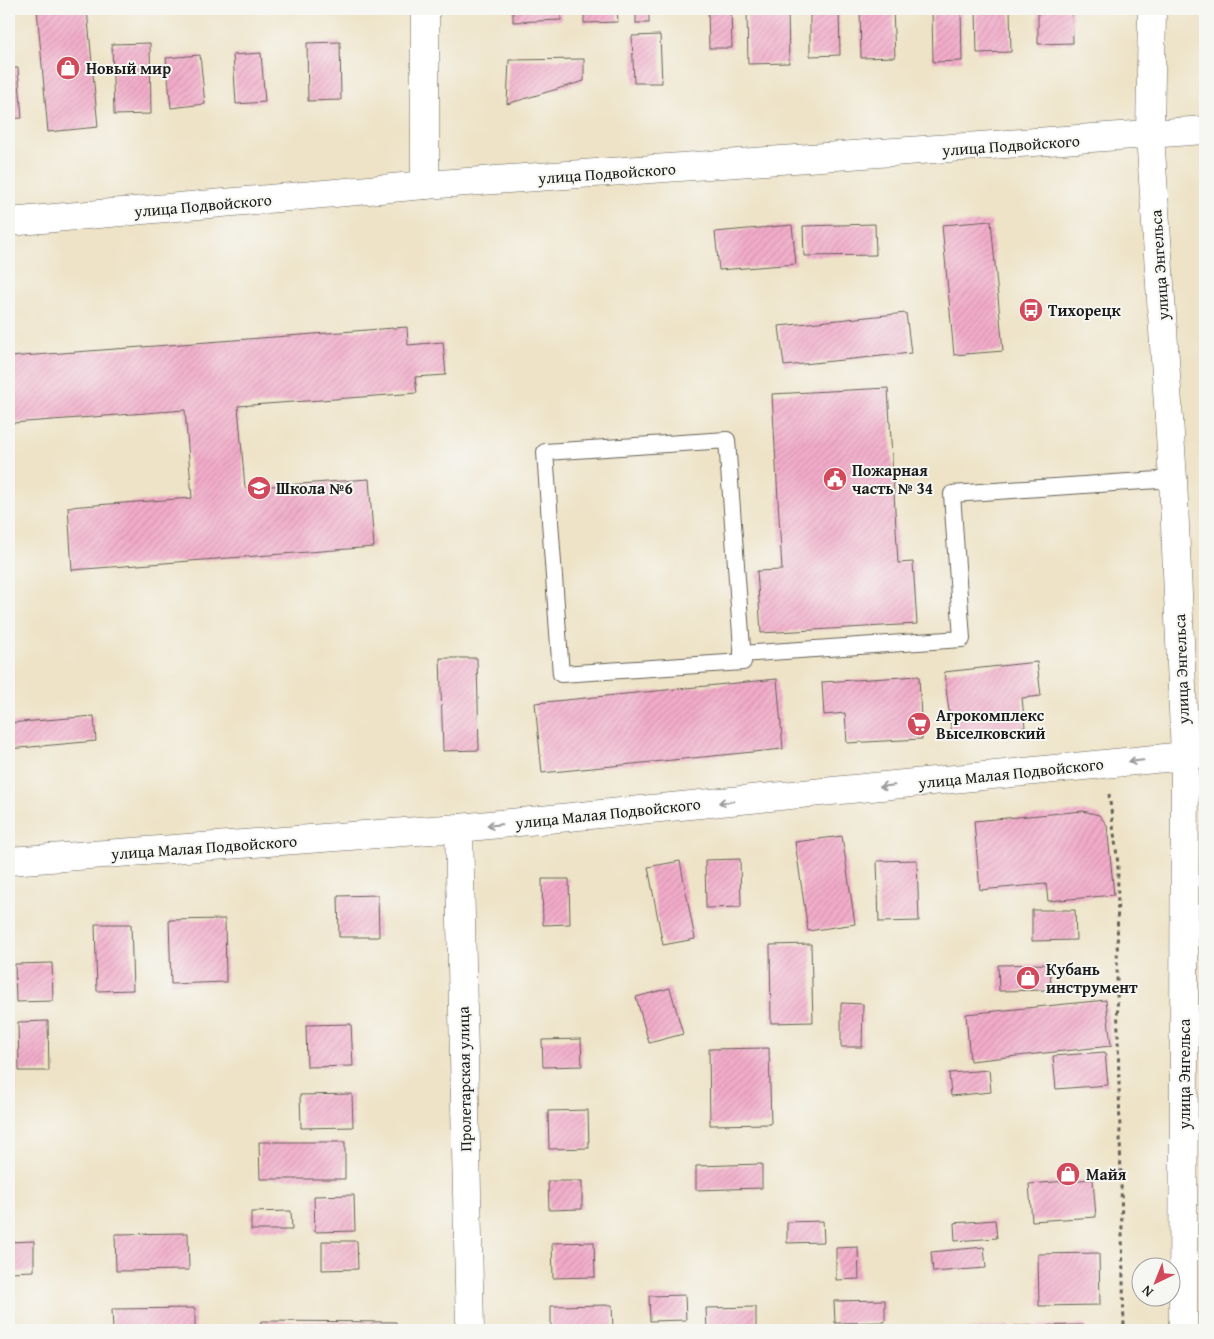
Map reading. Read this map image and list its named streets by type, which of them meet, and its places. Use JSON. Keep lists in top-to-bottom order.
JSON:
{
  "streets": {
    "street": [
      "улица Подвойского",
      "улица Энгельса",
      "улица Малая Подвойского",
      "Пролетарская улица"
    ]
  },
  "crossings": [
    ["улица Подвойского", "улица Энгельса"],
    ["улица Энгельса", "улица Малая Подвойского"],
    ["улица Малая Подвойского", "Пролетарская улица"]
  ],
  "one_way": ["улица Малая Подвойского"],
  "places": {
    "shop": ["Новый мир", "Кубань инструмент", "Майя"],
    "bus stop": ["Тихорецк"],
    "public building": ["Пожарная часть № 34"],
    "school or university": ["Школа №6"],
    "supermarket": ["Агрокомплекс Выселковский"]
  },
  "north": "bottom left"
}
